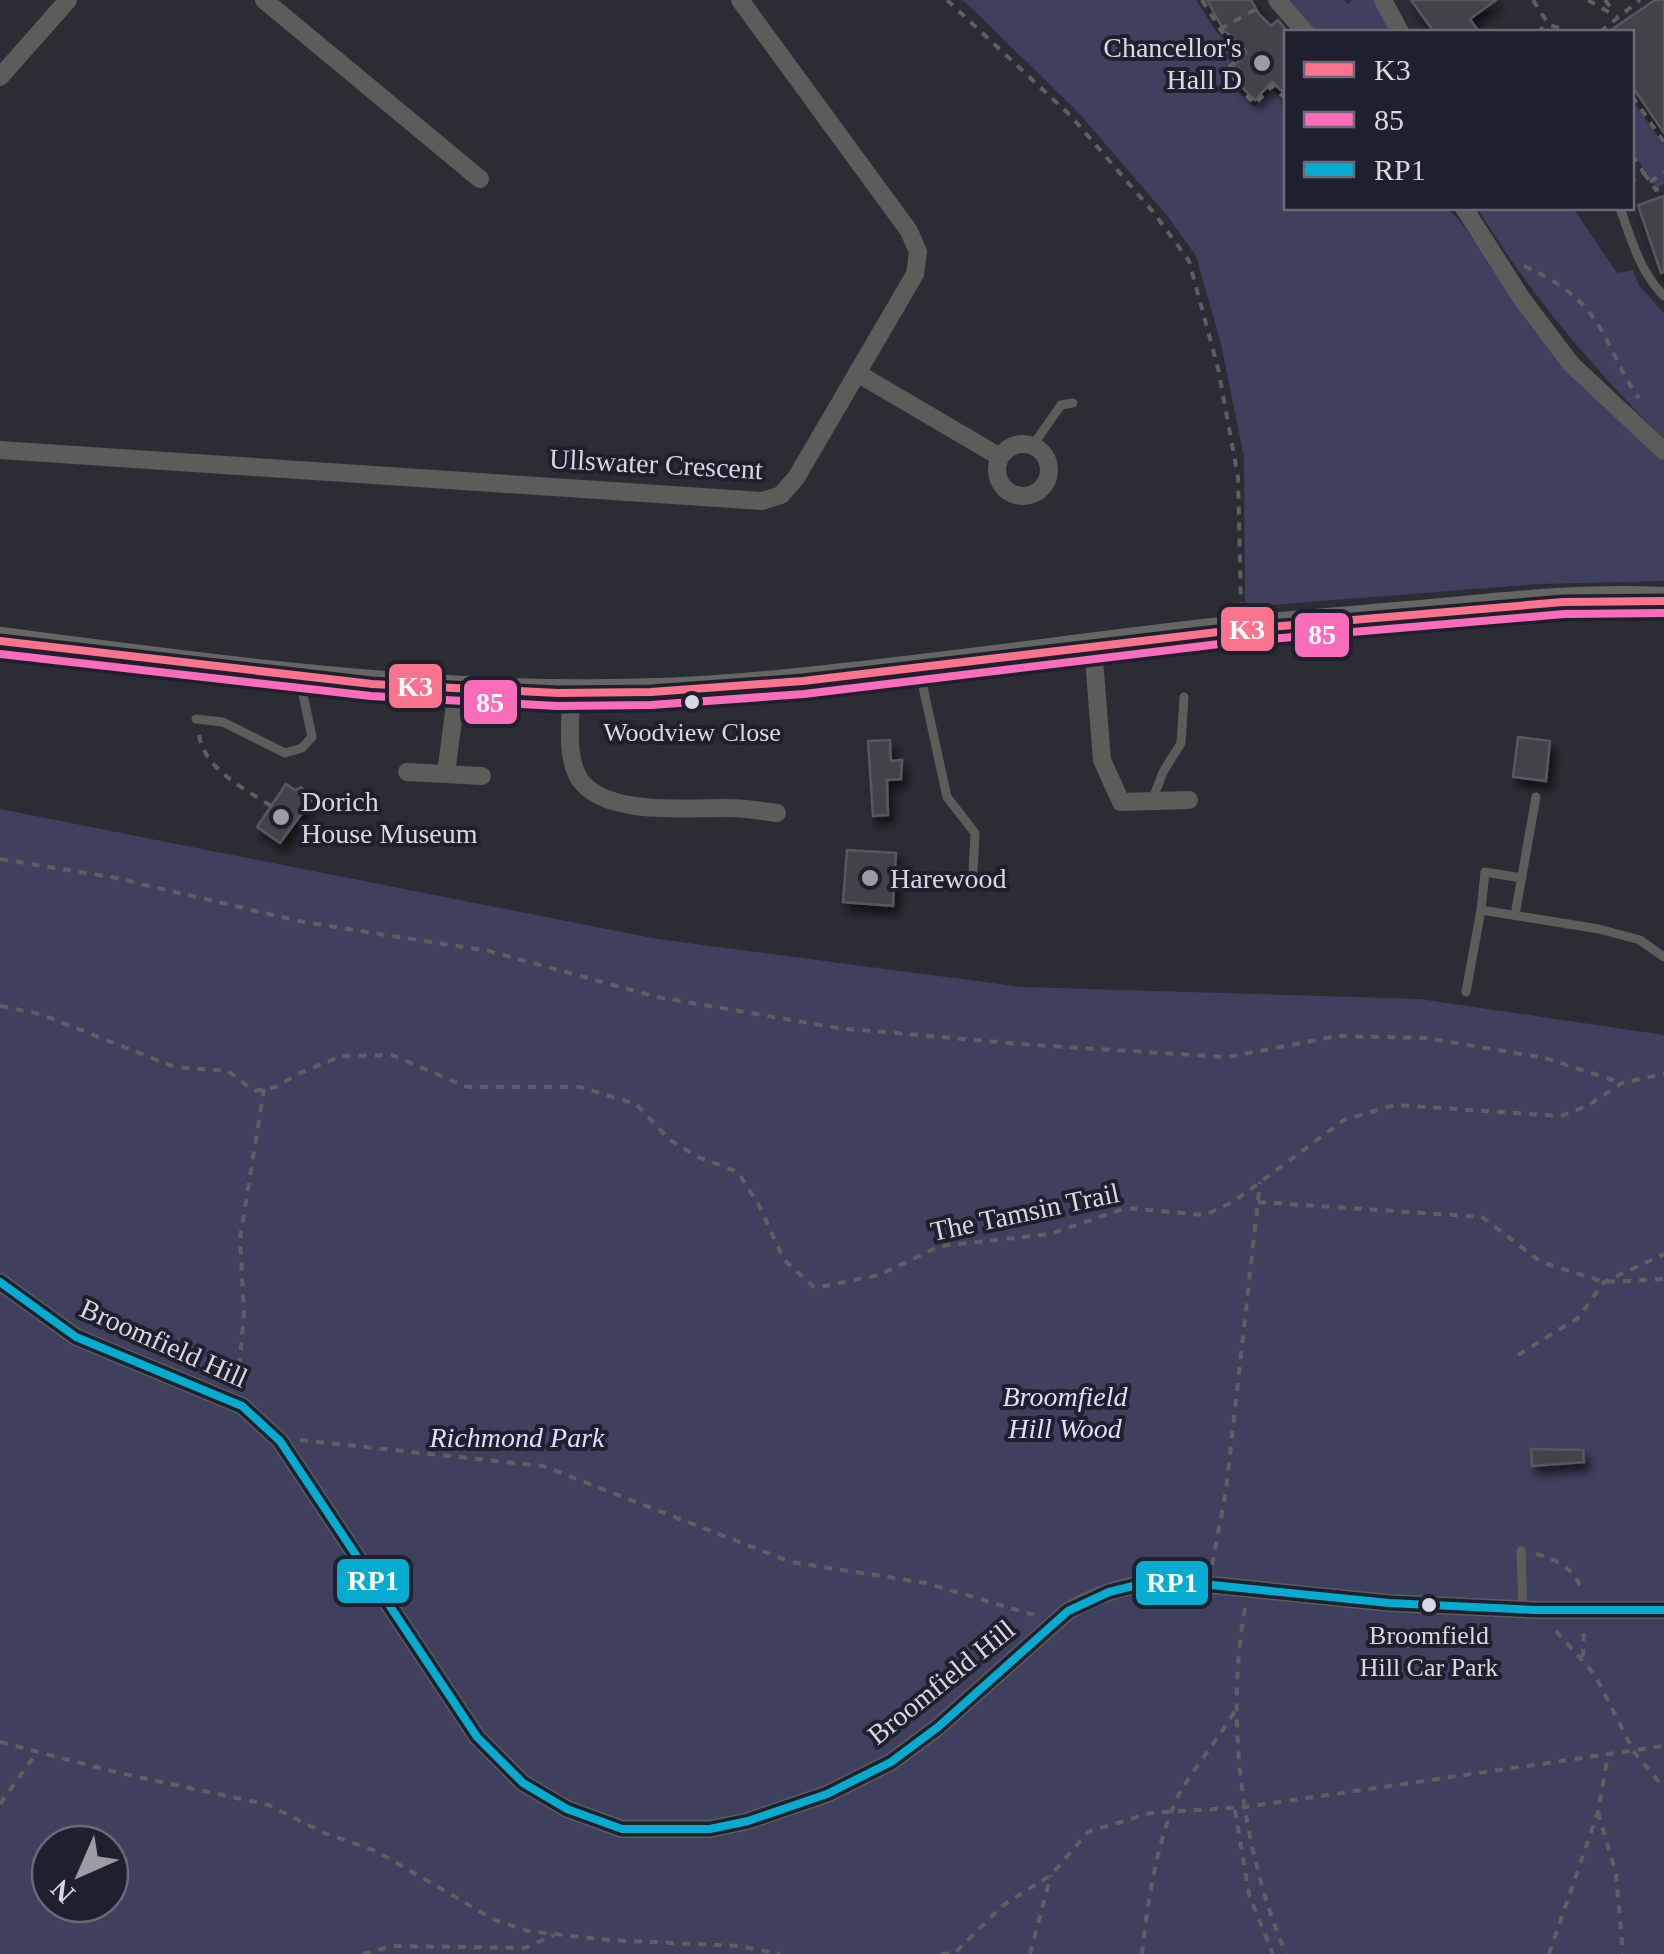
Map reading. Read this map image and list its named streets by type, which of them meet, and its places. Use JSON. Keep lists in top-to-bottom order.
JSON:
{
  "streets": {
    "street": ["Ullswater Crescent", "Broomfield Hill"],
    "path": ["The Tamsin Trail"]
  },
  "parks": ["Broomfield Hill Wood", "Richmond Park"],
  "places": [
    "Chancellor's Hall D",
    "Woodview Close",
    "Dorich House Museum",
    "Harewood",
    "Broomfield Hill Car Park"
  ],
  "lines": ["transit line K3", "transit line 85", "transit line RP1"],
  "legend": ["K3", "85", "RP1"],
  "north": "bottom left"
}
